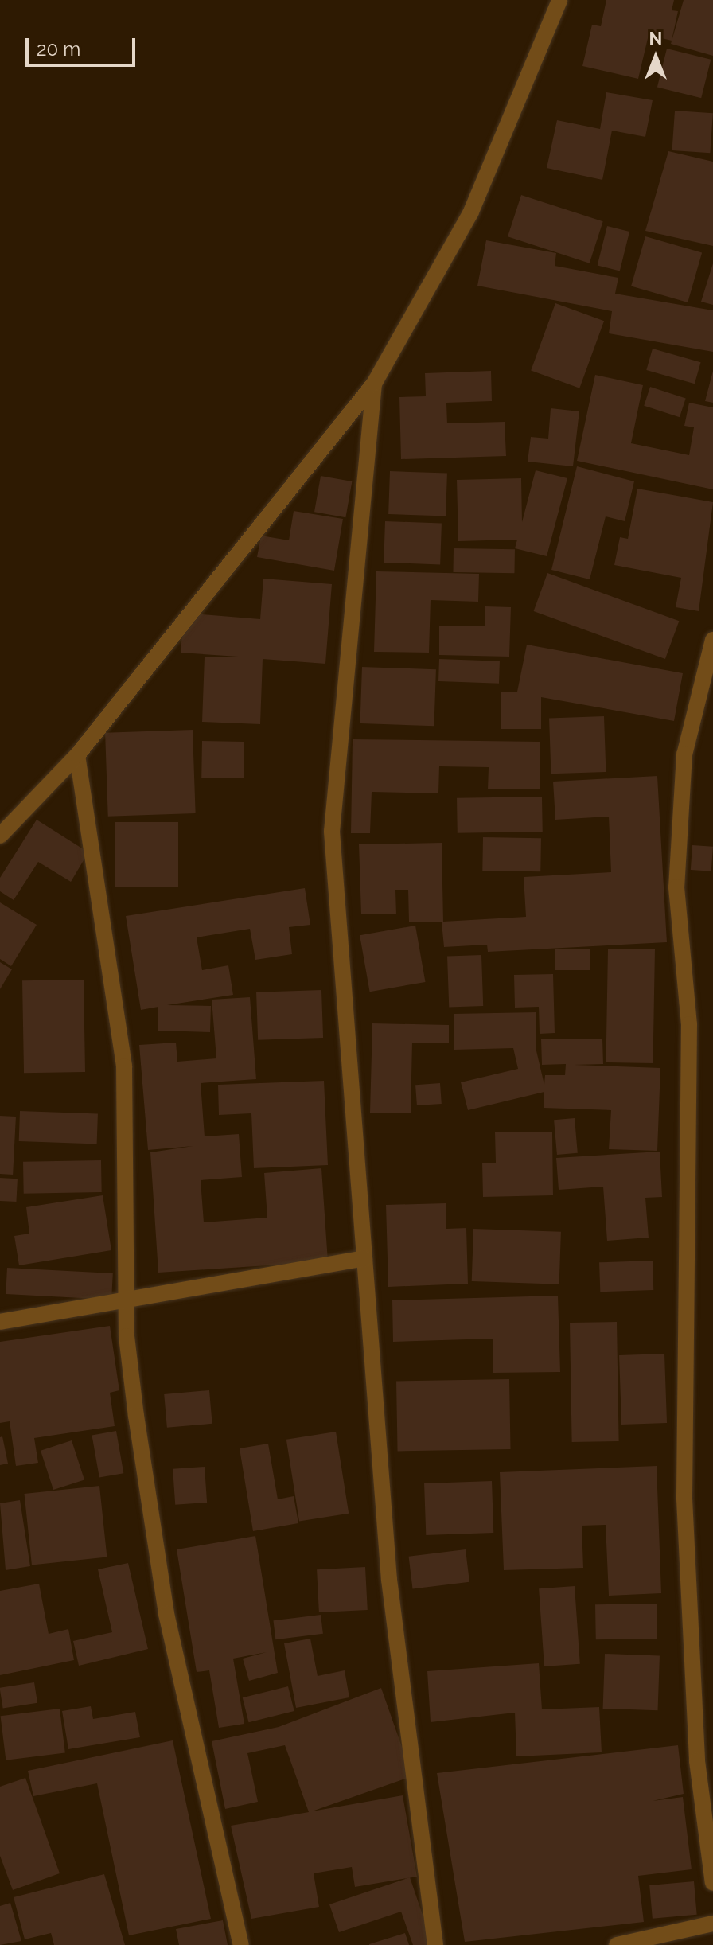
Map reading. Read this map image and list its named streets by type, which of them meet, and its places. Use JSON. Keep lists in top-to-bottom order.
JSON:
{
  "scale_bar": "20 m",
  "north": "top"
}
